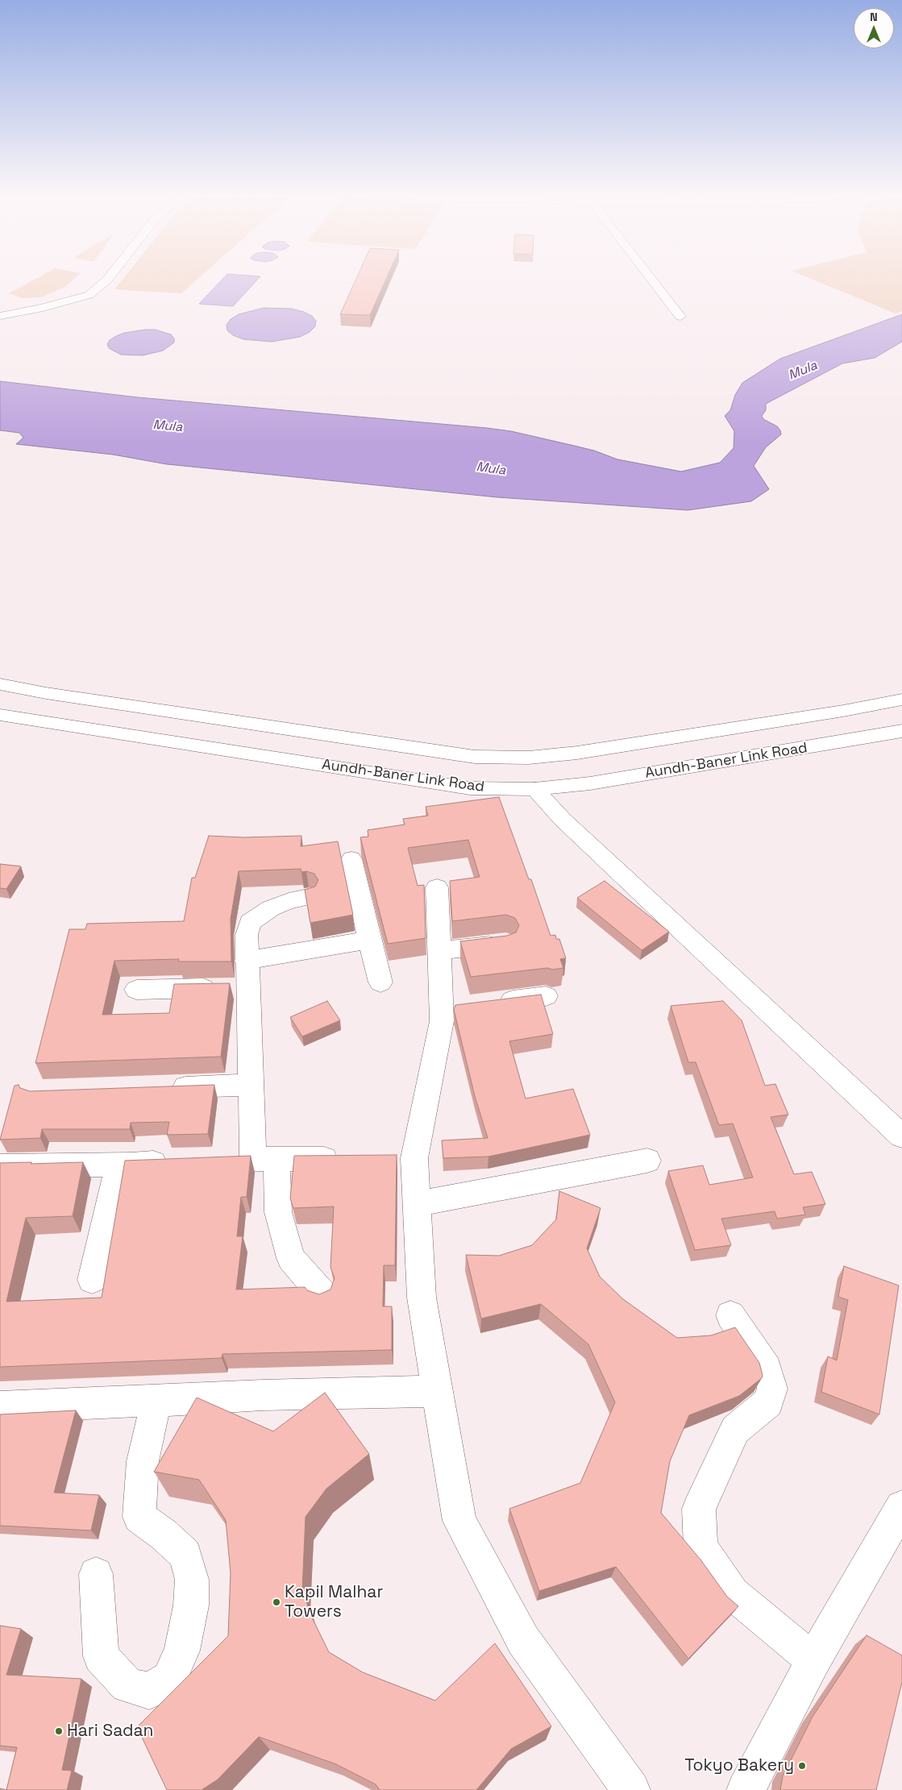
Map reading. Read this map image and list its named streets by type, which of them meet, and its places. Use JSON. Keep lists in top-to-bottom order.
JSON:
{
  "streets": {
    "street": ["Aundh-Baner Link Road"]
  },
  "water": ["Mula"],
  "places": ["Kapil Malhar Towers", "Hari Sadan", "Tokyo Bakery"],
  "north": "top"
}
